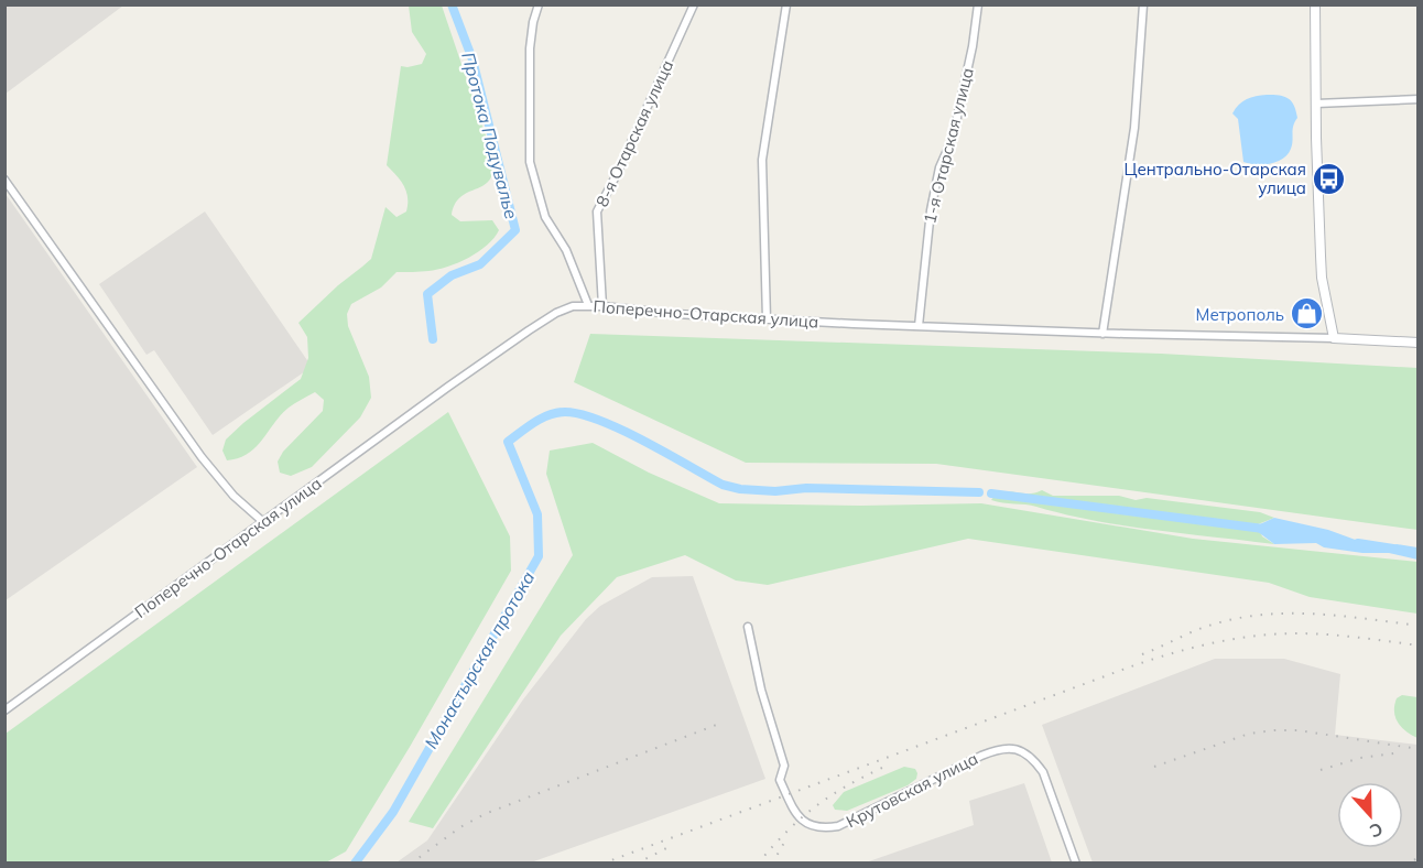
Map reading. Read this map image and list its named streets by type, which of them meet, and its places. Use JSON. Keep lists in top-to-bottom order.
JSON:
{
  "streets": {
    "street": [
      "8-я Отарская улица",
      "1-я Отарская улица",
      "Поперечно-Отарская улица",
      "Крутовская улица"
    ]
  },
  "crossings": [
    ["8-я Отарская улица", "Поперечно-Отарская улица"],
    ["1-я Отарская улица", "Поперечно-Отарская улица"]
  ],
  "water": ["Протока Подувалье", "Монастырская протока"],
  "places": {
    "bus stop": ["Центрально-Отарская улица"],
    "shop": ["Метрополь"]
  },
  "north": "bottom"
}
